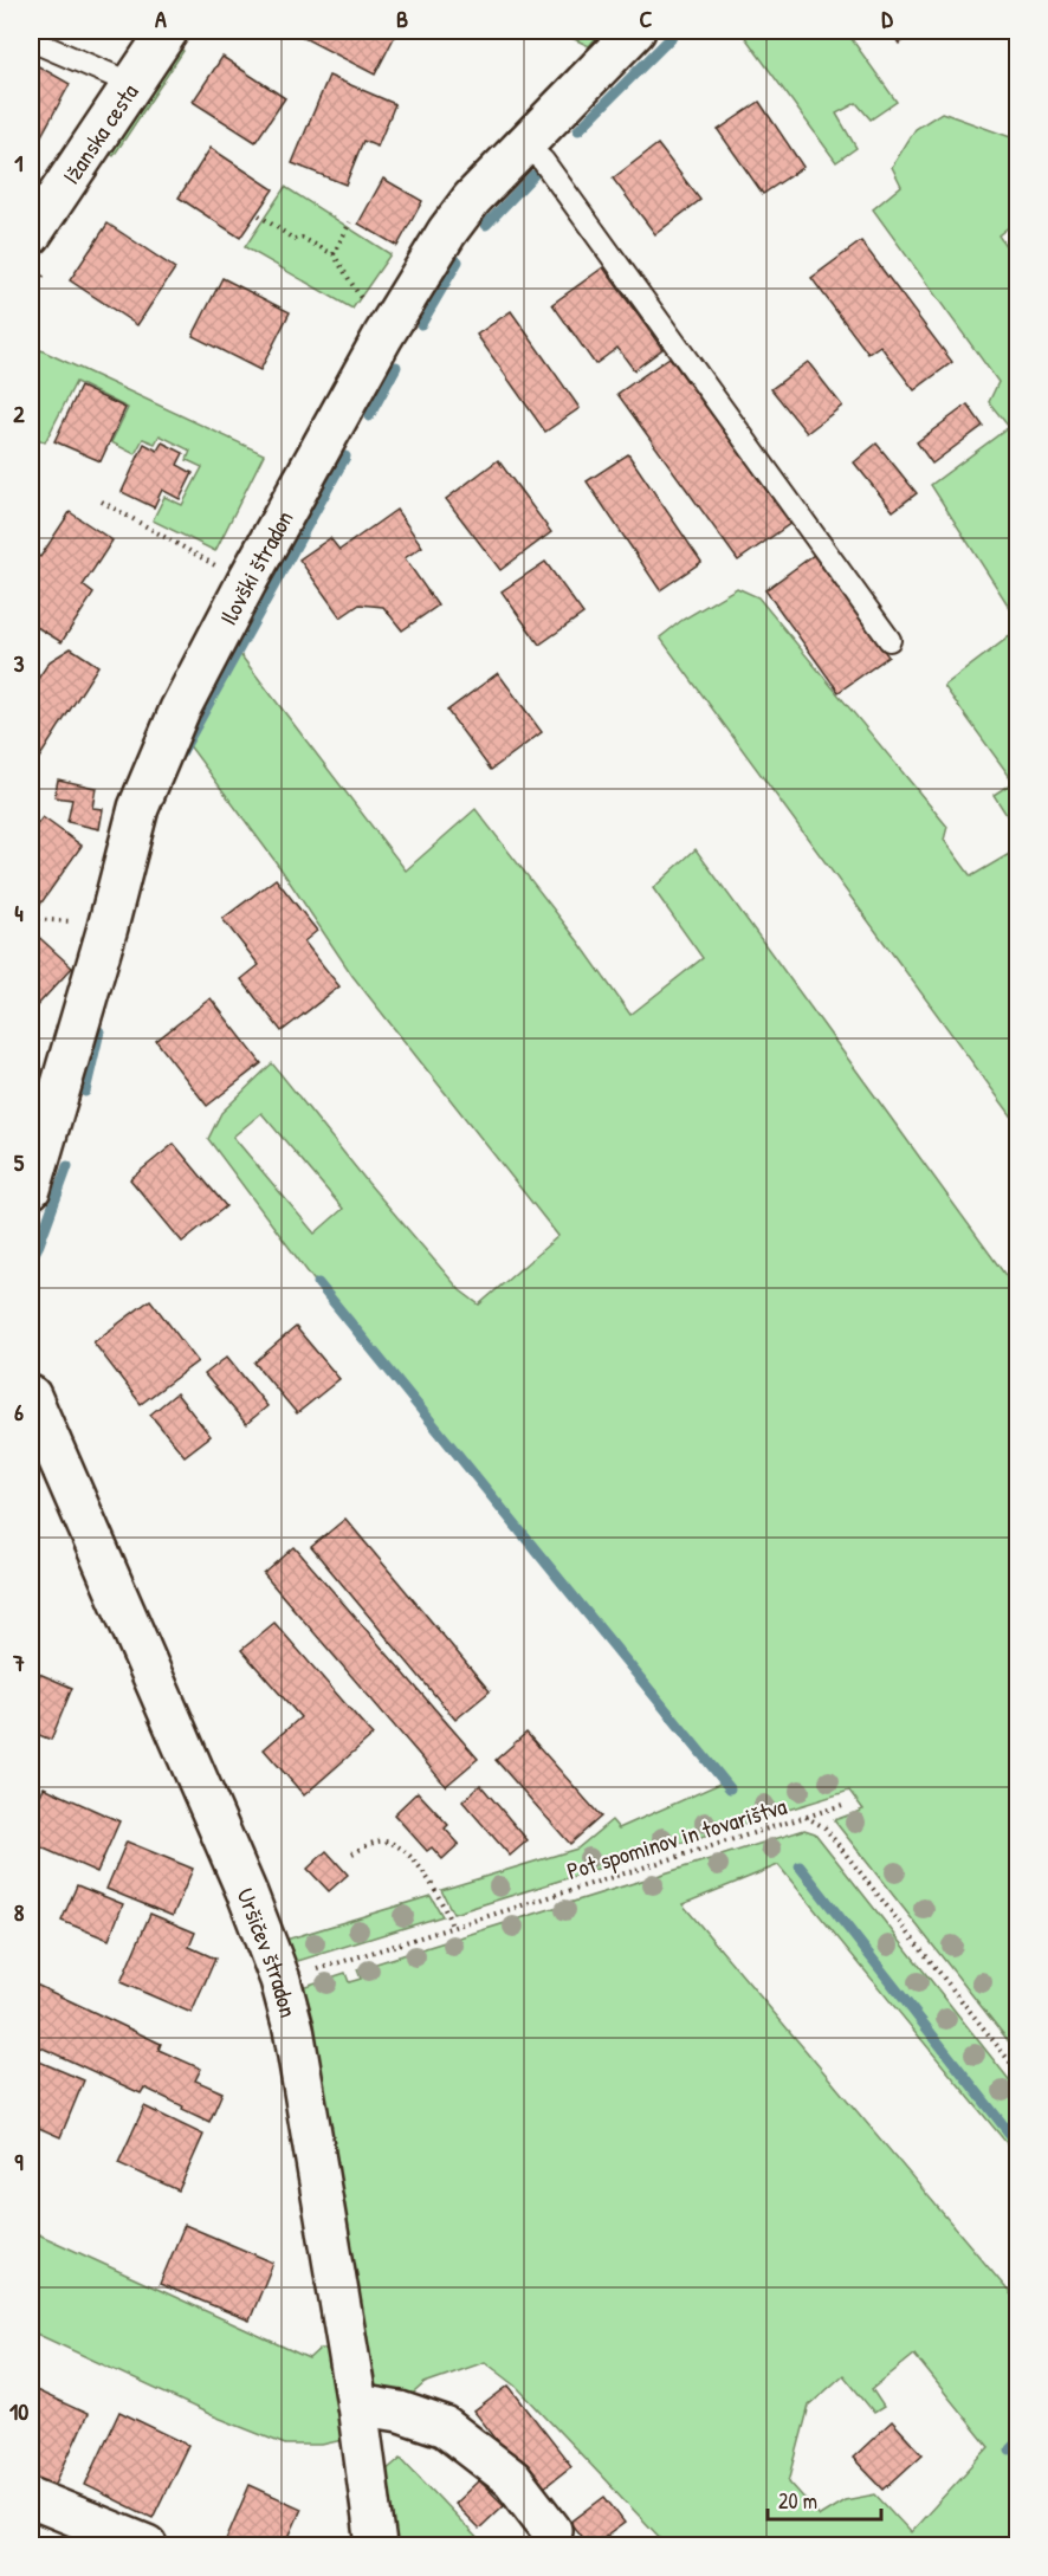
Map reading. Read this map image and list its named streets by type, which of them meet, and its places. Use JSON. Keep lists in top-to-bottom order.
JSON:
{
  "streets": {
    "street": ["Ižanska cesta", "Ilovški štradon", "Uršičev štradon"],
    "path": ["Pot spominov in tovarištva"]
  },
  "crossings": [
    ["Pot spominov in tovarištva", "Uršičev štradon"]
  ],
  "scale_bar": "20 m",
  "grid": {
    "columns": [
      "A",
      "B",
      "C",
      "D"
    ],
    "rows": [
      "1",
      "2",
      "3",
      "4",
      "5",
      "6",
      "7",
      "8",
      "9",
      "10"
    ]
  }
}
